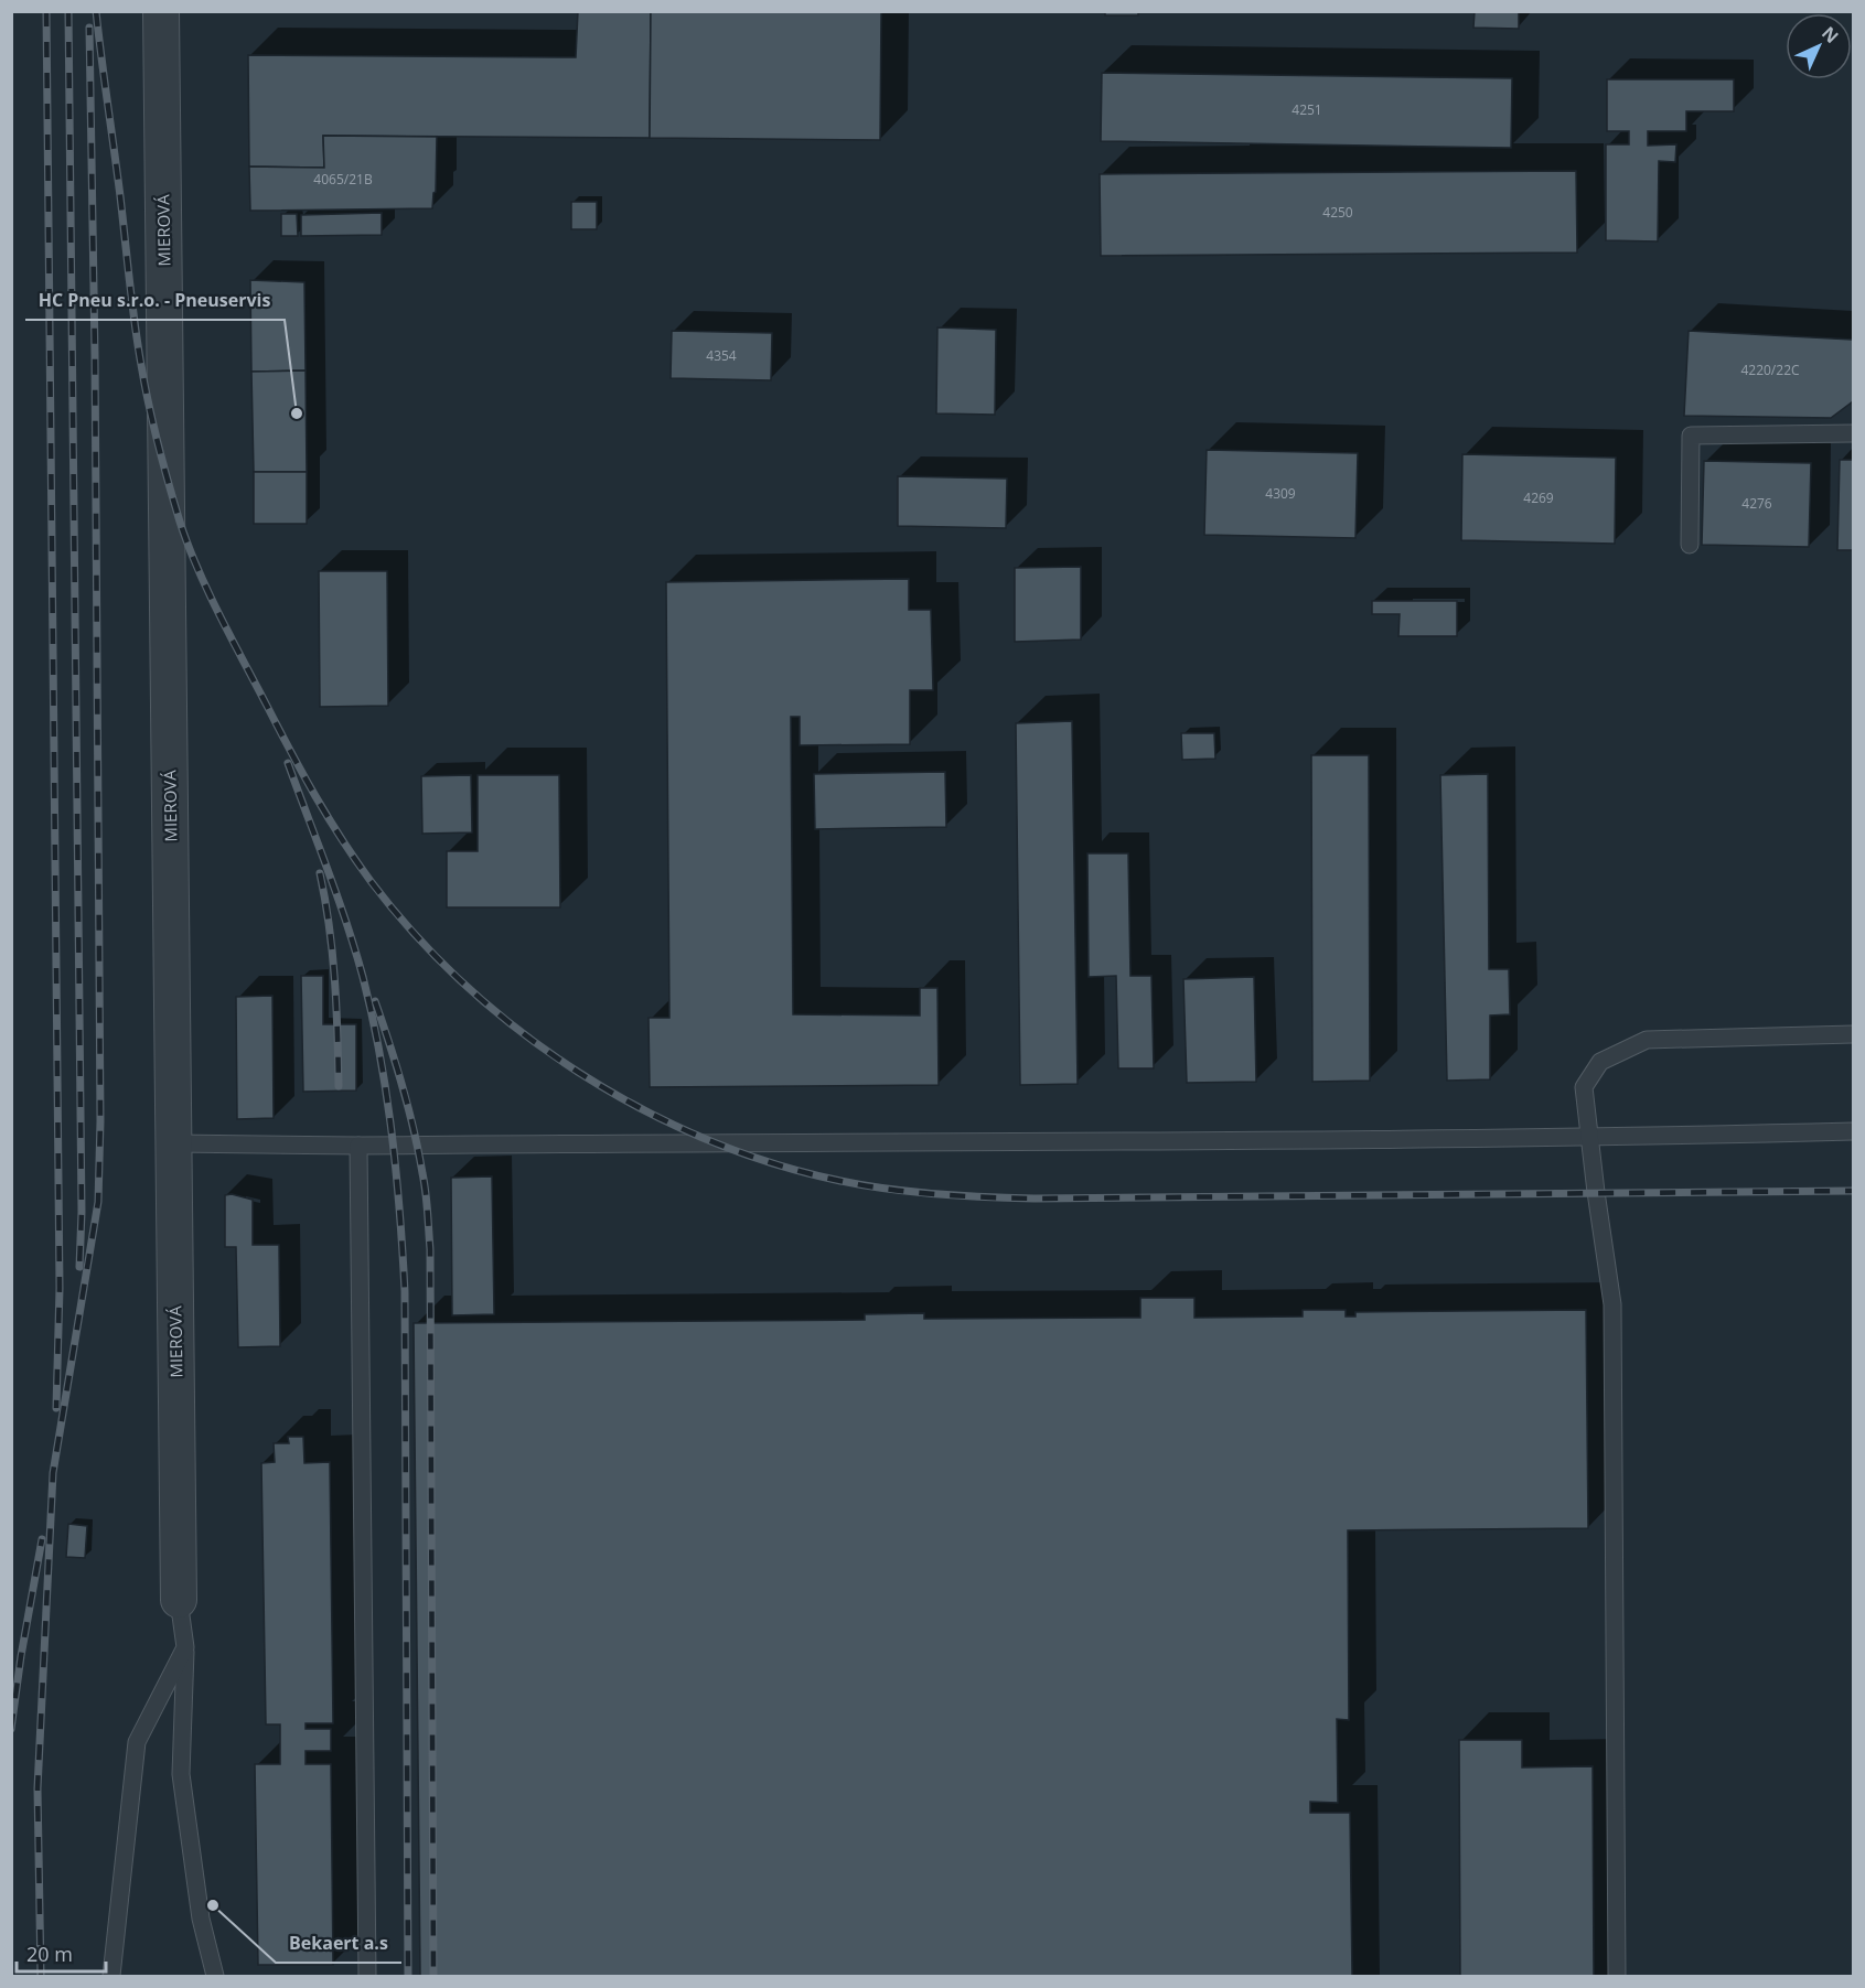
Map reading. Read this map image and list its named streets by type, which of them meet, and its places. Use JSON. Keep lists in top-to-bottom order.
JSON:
{
  "streets": {
    "street": ["MIEROVÁ"]
  },
  "places": ["HC Pneu s.r.o. - Pneuservis", "Bekaert a.s"],
  "house_numbers": [
    "4251",
    "4065/21B",
    "4250",
    "4354",
    "4220/22C",
    "4309",
    "4269",
    "4276"
  ],
  "scale_bar": "20 m",
  "north": "top right"
}
